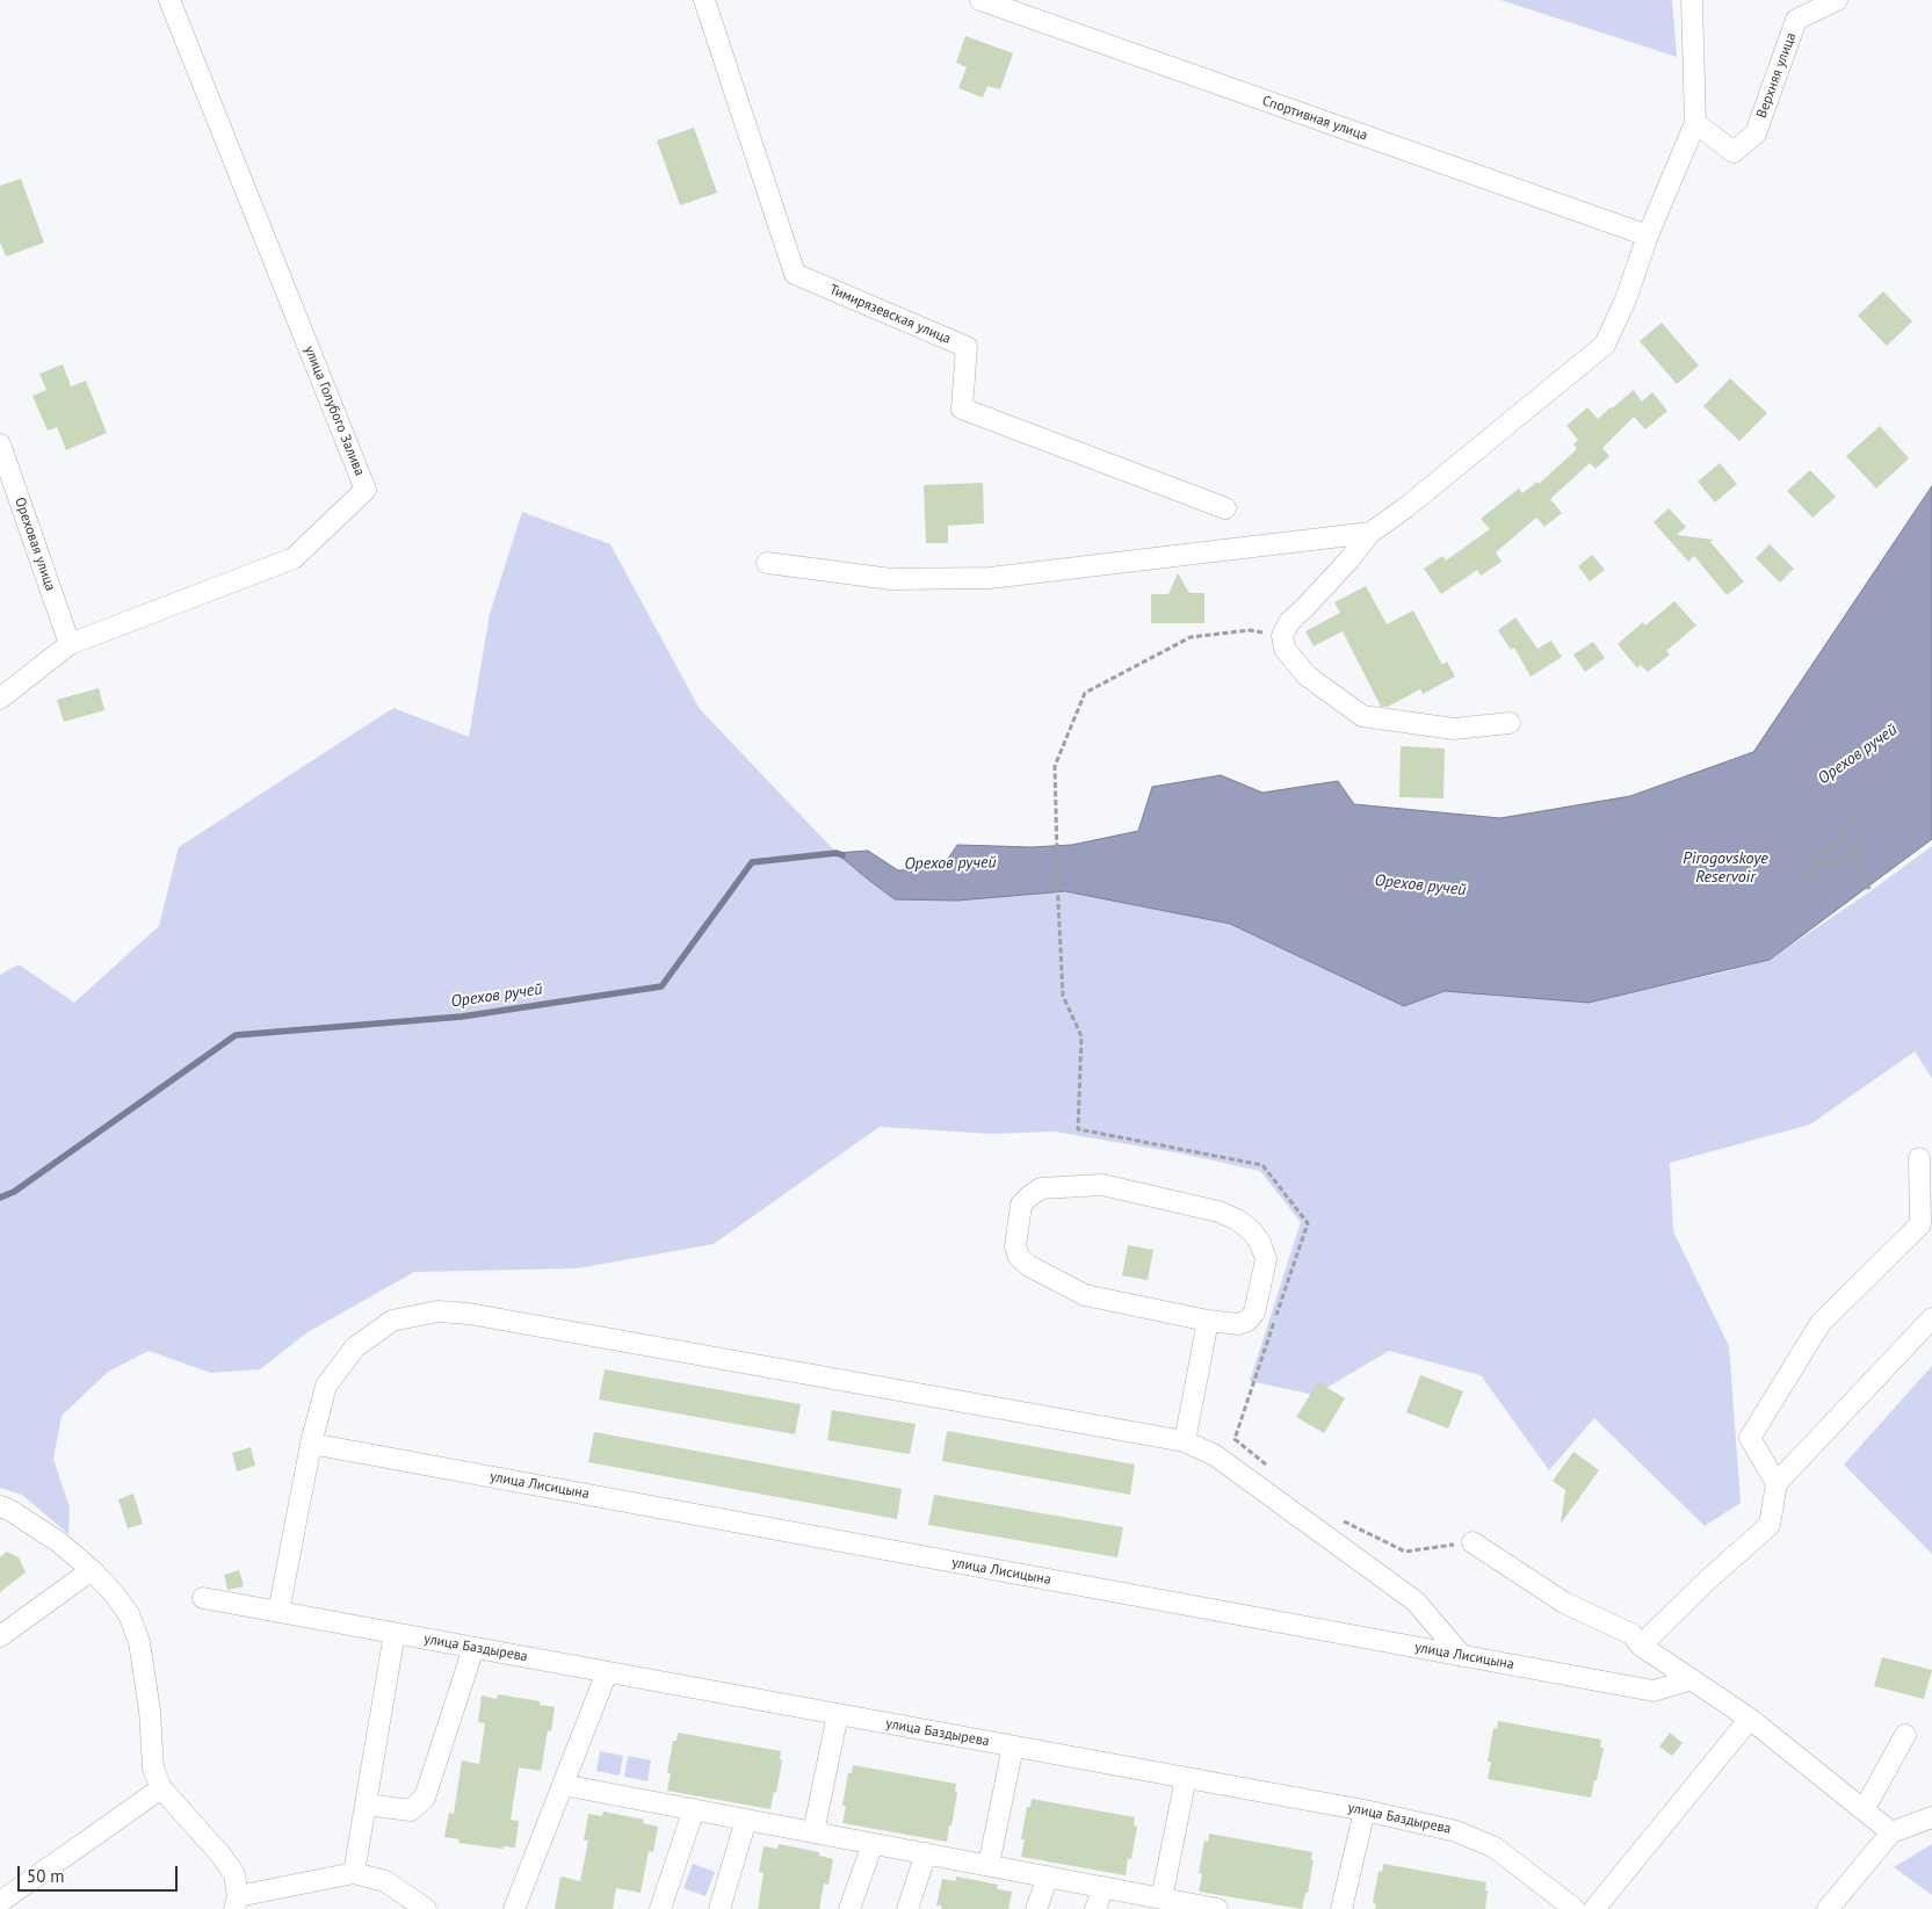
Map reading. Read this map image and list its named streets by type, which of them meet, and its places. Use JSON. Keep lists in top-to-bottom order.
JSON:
{
  "streets": {
    "street": [
      "Верхняя улица",
      "Спортивная улица",
      "Тимирязевская улица",
      "улица Голубого Залива",
      "Ореховая улица",
      "улица Лисицына",
      "улица Баздырева"
    ]
  },
  "crossings": [
    ["улица Голубого Залива", "Ореховая улица"]
  ],
  "water": ["Орехов ручей", "Pirogovskoye Reservoir"],
  "scale_bar": "50 m"
}
